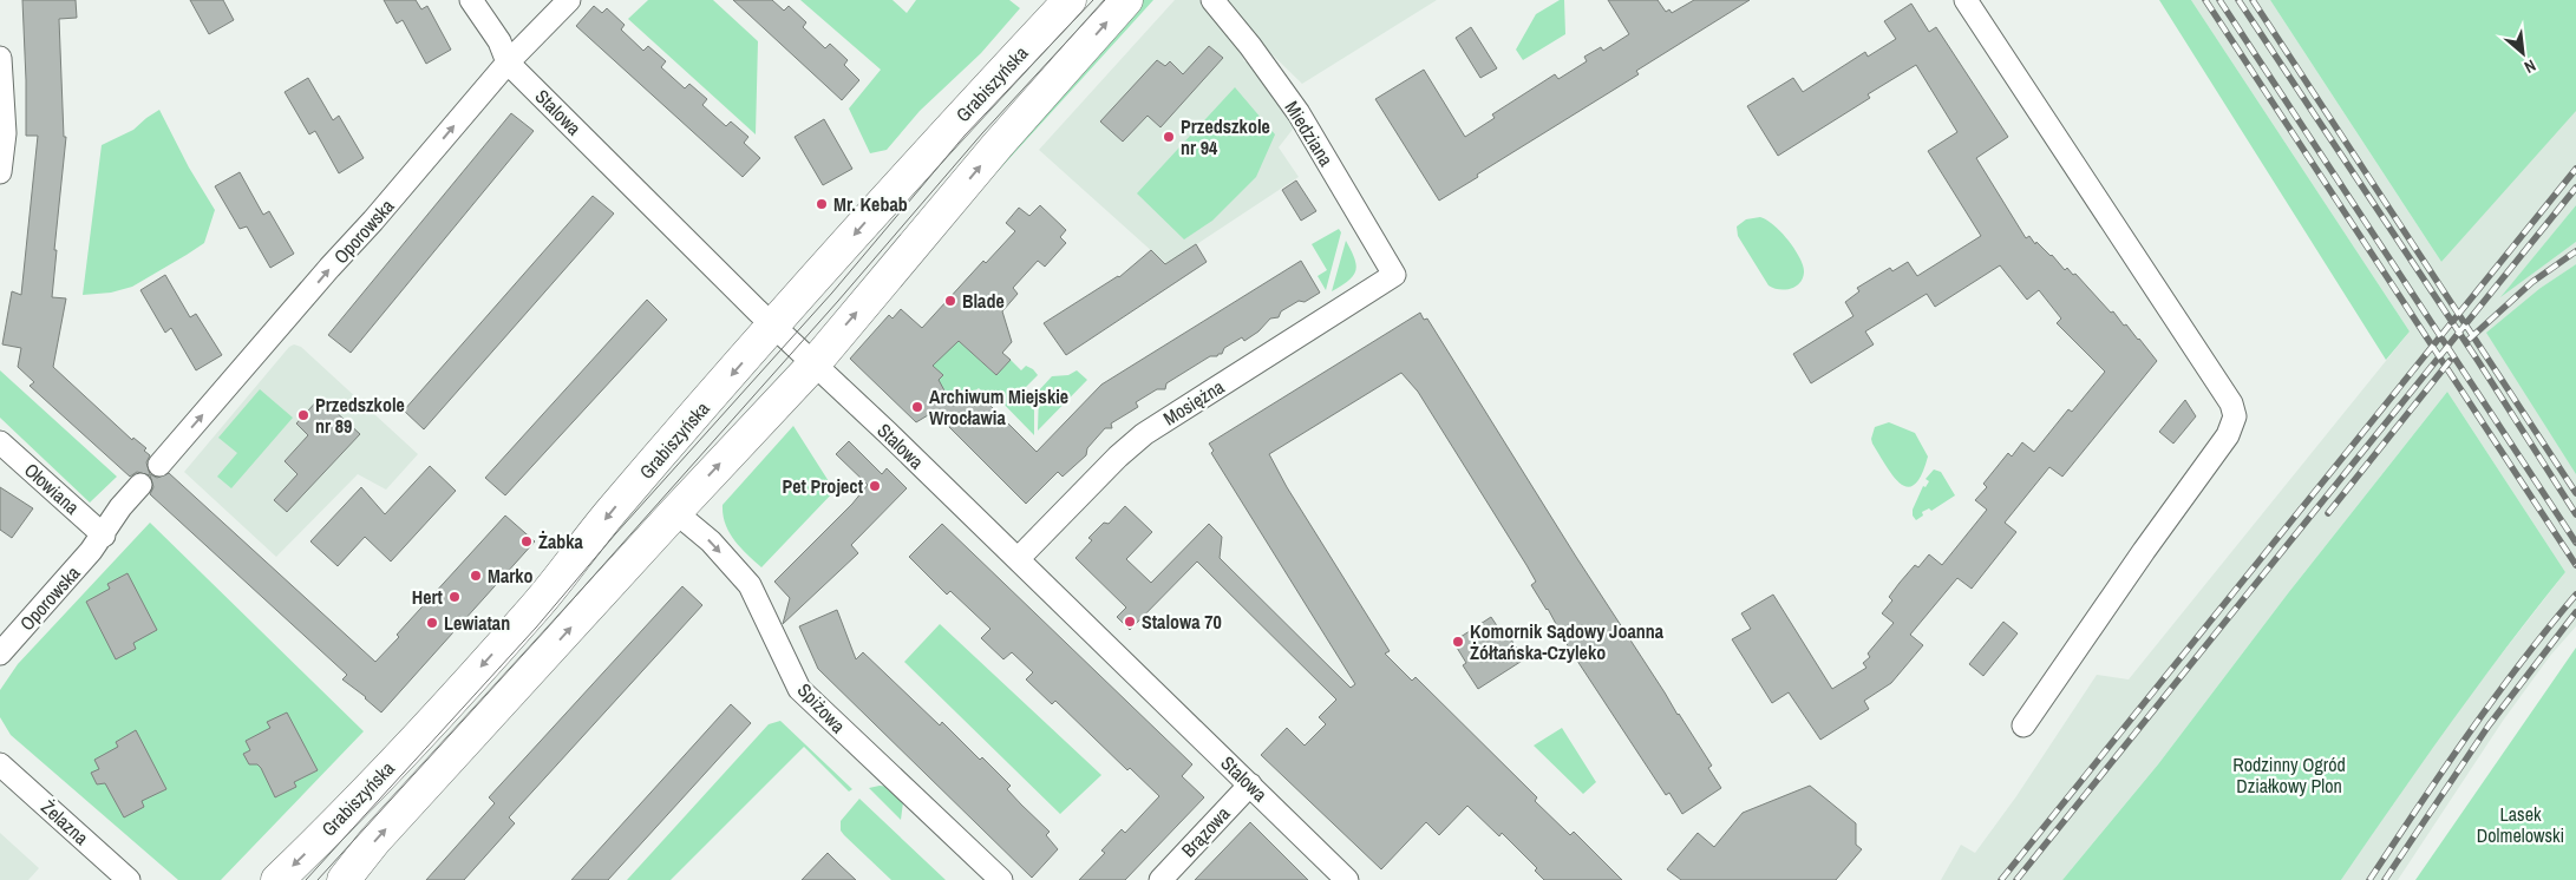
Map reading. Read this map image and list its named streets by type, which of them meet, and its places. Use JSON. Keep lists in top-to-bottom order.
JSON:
{
  "streets": {
    "main road": ["Grabiszyńska"],
    "street": [
      "Stalowa",
      "Miedziana",
      "Oporowska",
      "Mosiężna",
      "Ołowiana",
      "Spiżowa",
      "Żelazna",
      "Brązowa"
    ]
  },
  "crossings": [
    ["Grabiszyńska", "Stalowa"],
    ["Grabiszyńska", "Spiżowa"],
    ["Stalowa", "Oporowska"],
    ["Stalowa", "Mosiężna"],
    ["Stalowa", "Brązowa"],
    ["Miedziana", "Mosiężna"],
    ["Oporowska", "Ołowiana"]
  ],
  "one_way": ["Oporowska", "Spiżowa"],
  "parks": ["Rodzinny Ogród Działkowy Plon", "Lasek Dolmelowski"],
  "places": [
    "Przedszkole nr 94",
    "Mr. Kebab",
    "Blade",
    "Archiwum Miejskie Wrocławia",
    "Przedszkole nr 89",
    "Pet Project",
    "Żabka",
    "Marko",
    "Hert",
    "Stalowa 70",
    "Lewiatan",
    "Komornik Sądowy Joanna Żółtańska-Czyleko"
  ],
  "north": "bottom right"
}
